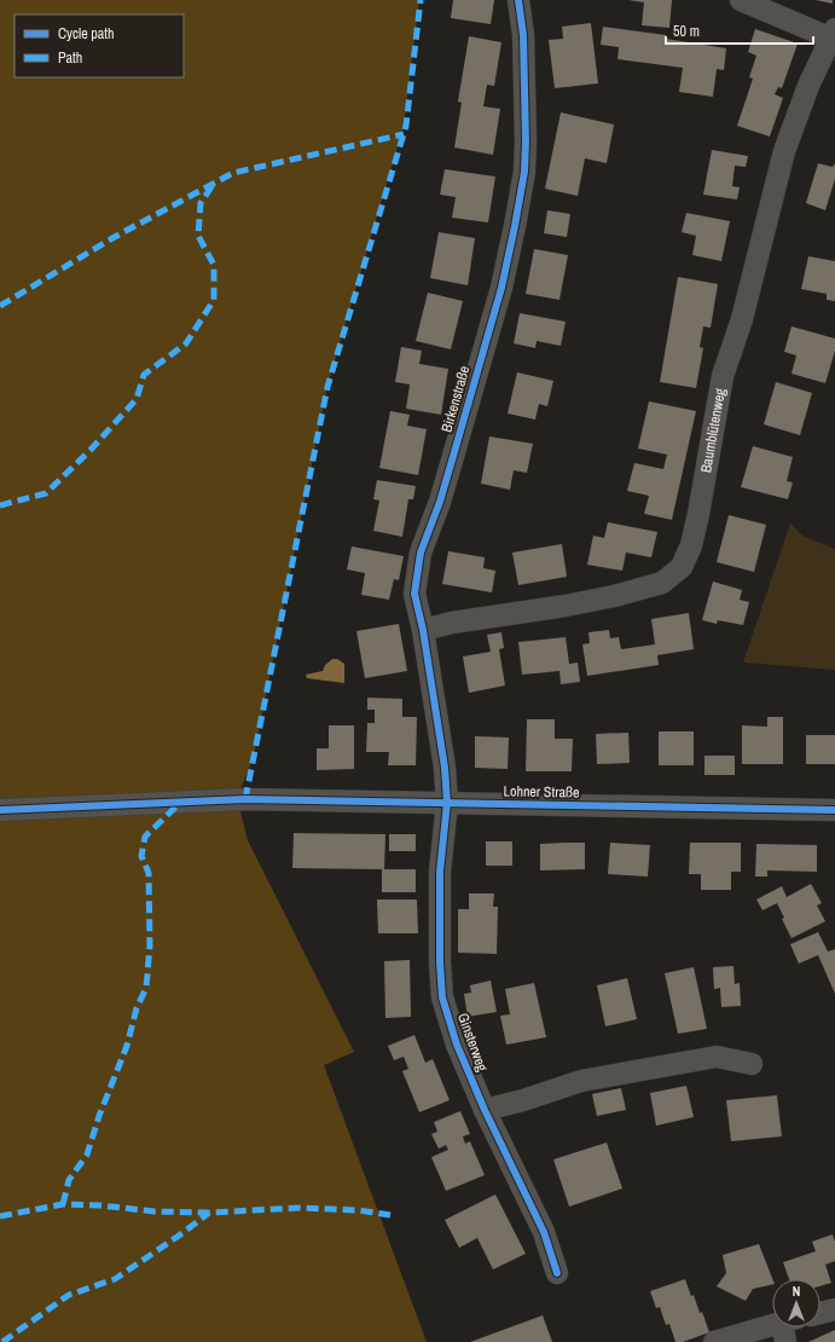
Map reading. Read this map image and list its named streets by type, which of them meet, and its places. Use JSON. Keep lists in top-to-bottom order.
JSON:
{
  "streets": {
    "street": [
      "Birkenstraße",
      "Baumblütenweg",
      "Lohner Straße",
      "Ginsterweg"
    ]
  },
  "crossings": [
    ["Birkenstraße", "Baumblütenweg"],
    ["Birkenstraße", "Lohner Straße"],
    ["Birkenstraße", "Ginsterweg"],
    ["Lohner Straße", "Ginsterweg"]
  ],
  "legend": ["Cycle path", "Path"],
  "scale_bar": "50 m",
  "north": "top"
}
